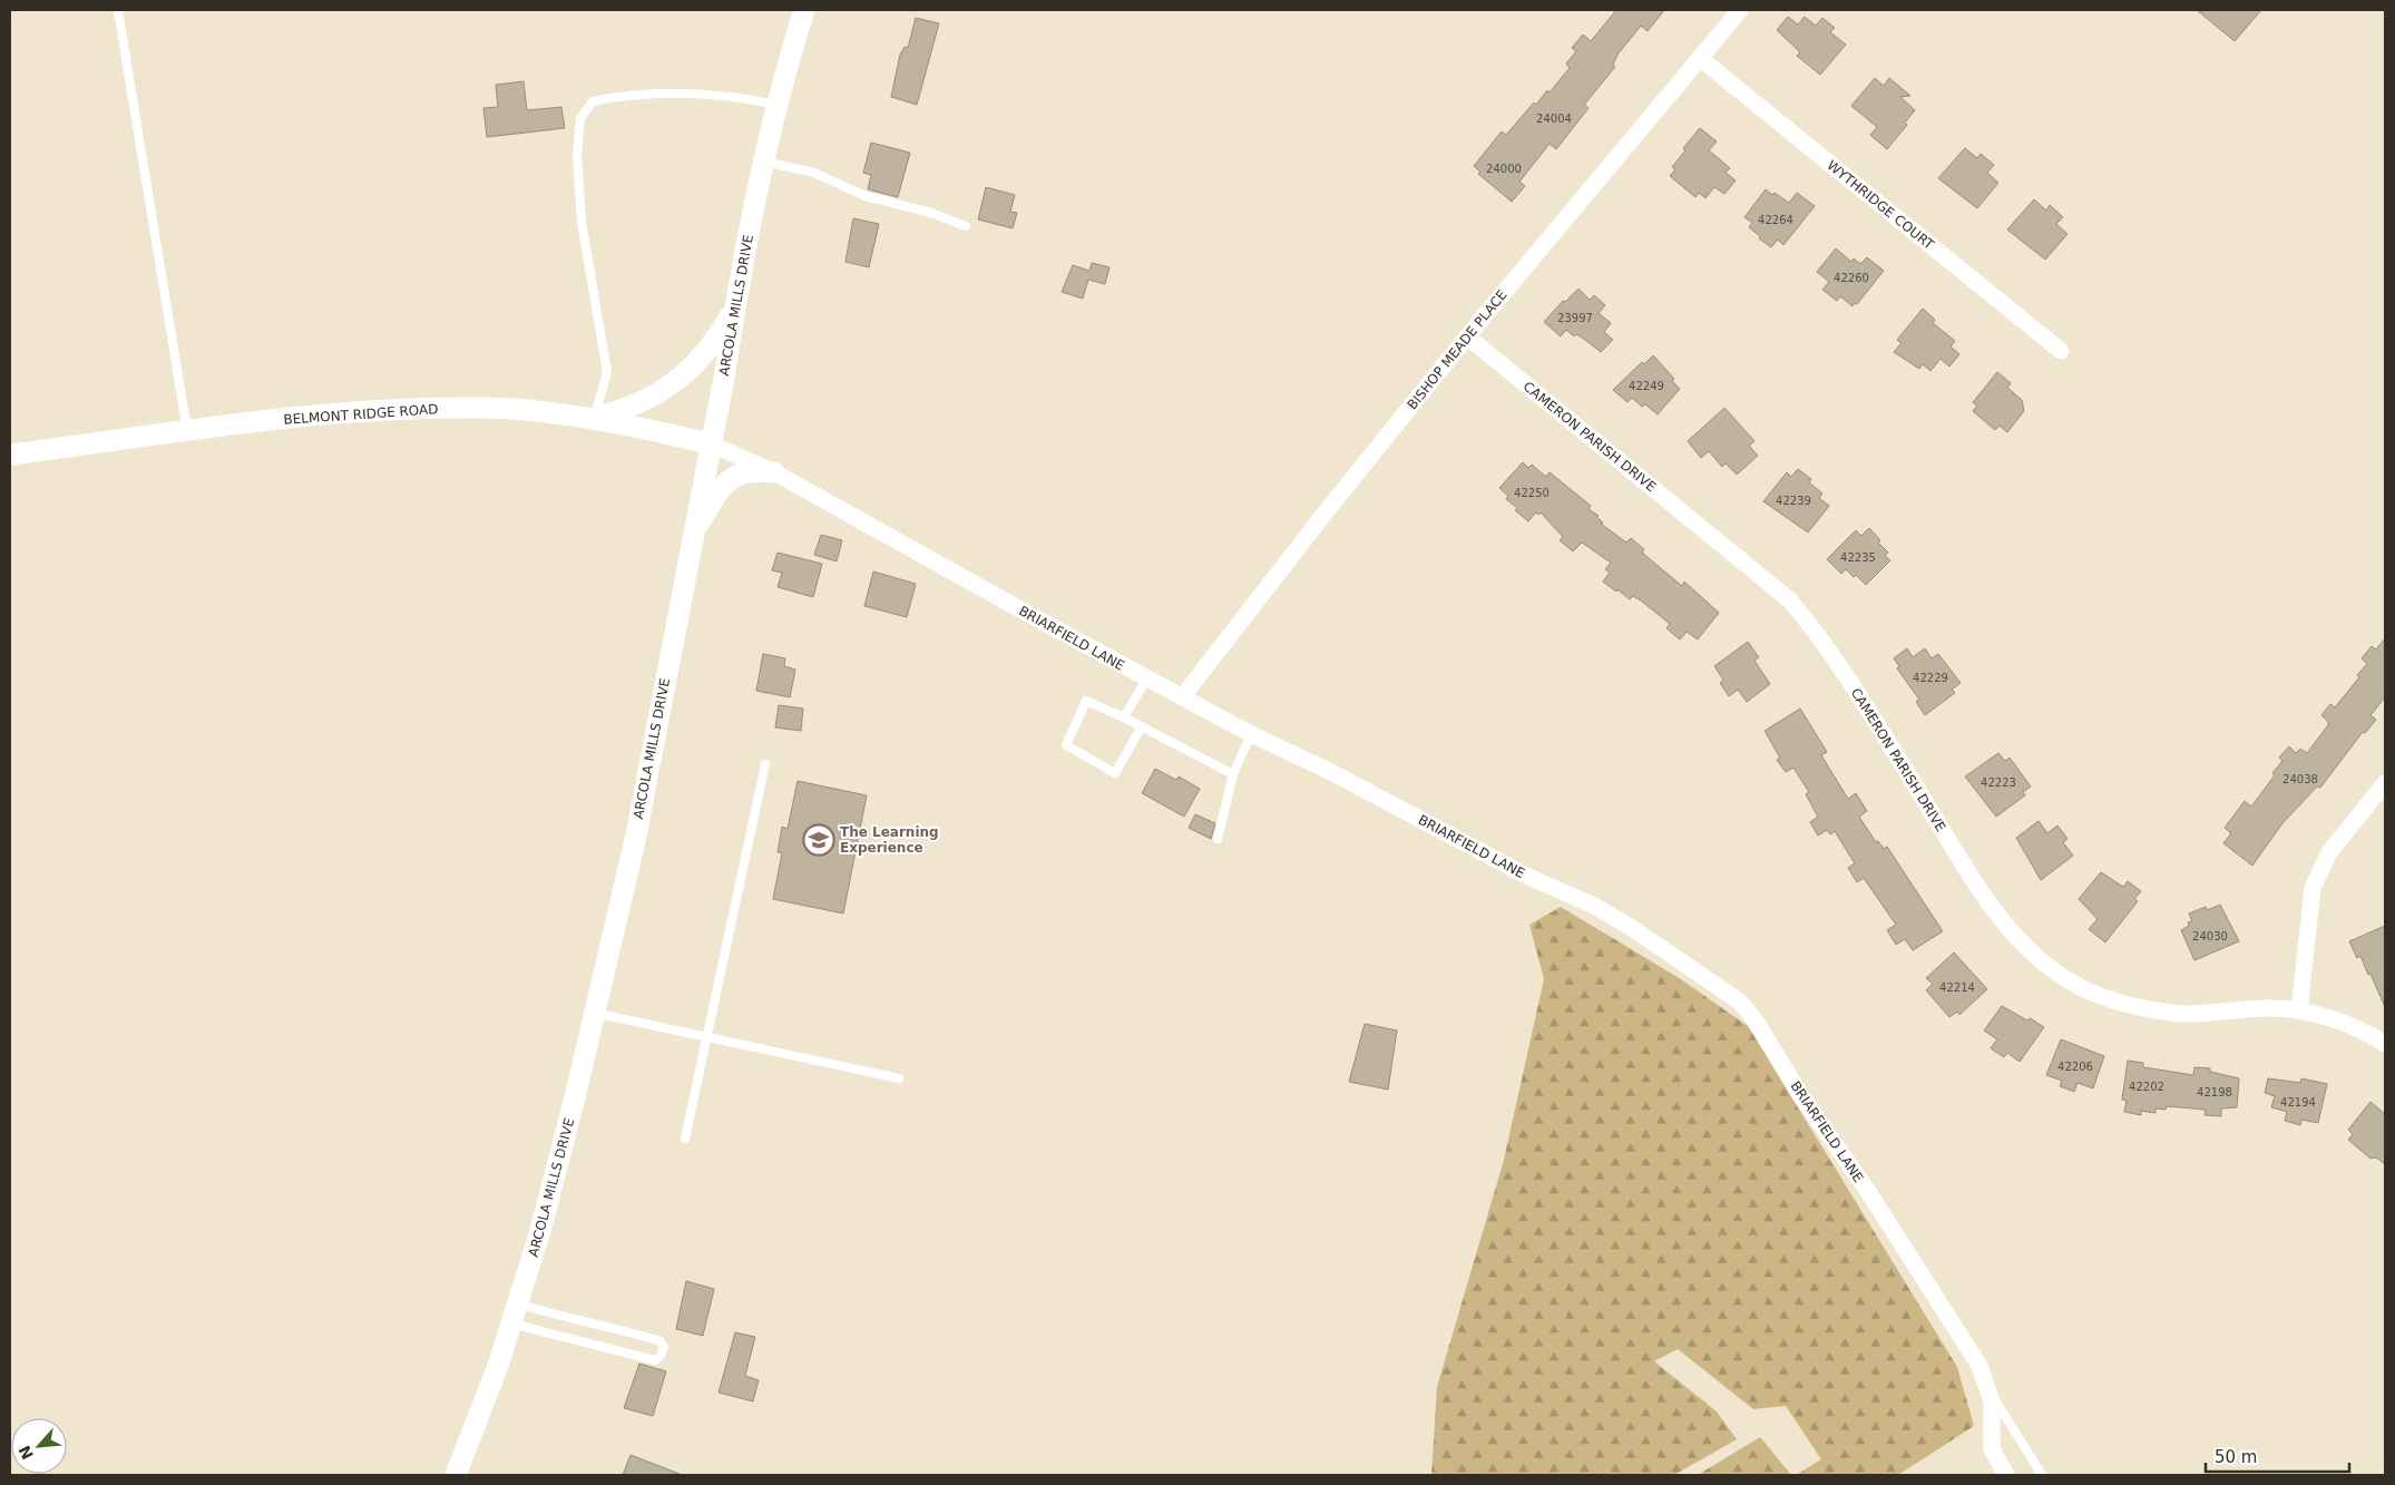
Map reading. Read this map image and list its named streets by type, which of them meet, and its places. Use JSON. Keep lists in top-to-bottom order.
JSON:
{
  "streets": {
    "street": [
      "WYTHRIDGE COURT",
      "ARCOLA MILLS DRIVE",
      "BISHOP MEADE PLACE",
      "BELMONT RIDGE ROAD",
      "CAMERON PARISH DRIVE",
      "BRIARFIELD LANE"
    ]
  },
  "crossings": [
    ["WYTHRIDGE COURT", "BISHOP MEADE PLACE"],
    ["ARCOLA MILLS DRIVE", "BELMONT RIDGE ROAD"],
    ["ARCOLA MILLS DRIVE", "BRIARFIELD LANE"],
    ["BISHOP MEADE PLACE", "CAMERON PARISH DRIVE"],
    ["BISHOP MEADE PLACE", "BRIARFIELD LANE"],
    ["BELMONT RIDGE ROAD", "BRIARFIELD LANE"]
  ],
  "places": {
    "school or university": ["The Learning Experience"]
  },
  "house_numbers": [
    "24004",
    "24000",
    "42264",
    "42260",
    "23997",
    "42249",
    "42250",
    "42239",
    "42235",
    "42229",
    "24038",
    "42223",
    "24030",
    "42214",
    "42206",
    "42202",
    "42198",
    "42194"
  ],
  "scale_bar": "50 m",
  "north": "bottom left"
}
